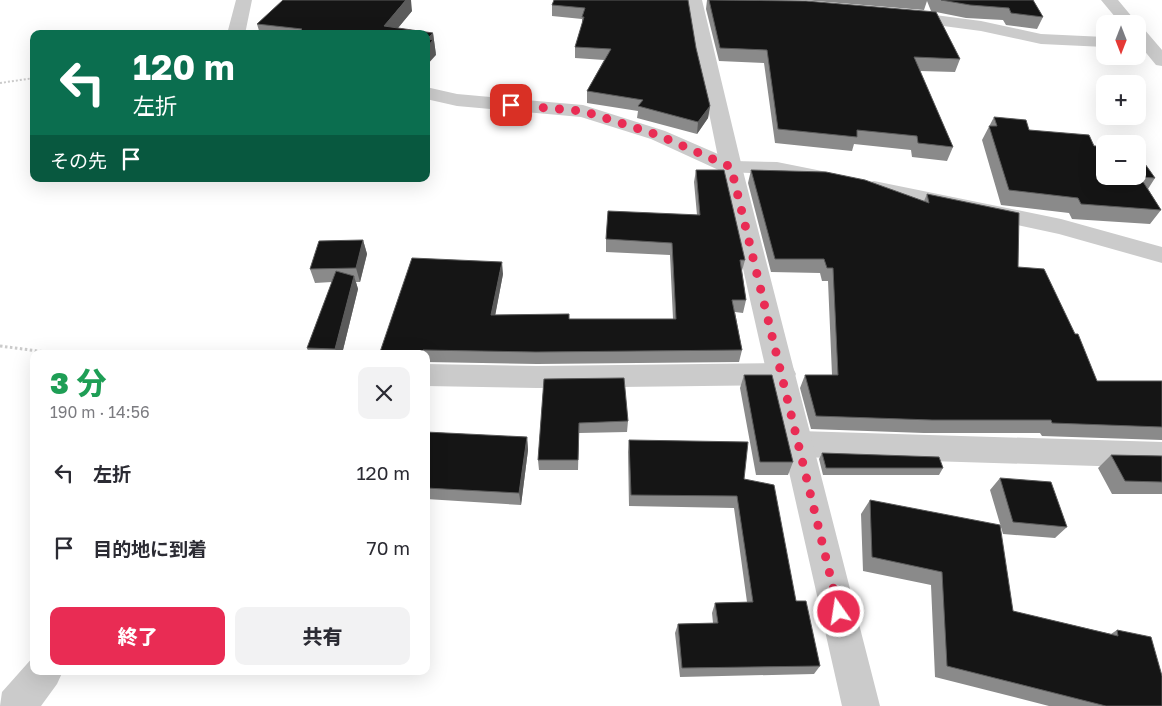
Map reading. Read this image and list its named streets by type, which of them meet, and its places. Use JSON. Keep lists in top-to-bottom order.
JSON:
{
  "north": "bottom",
  "page": {
    "map_buttons": ["+", "−"],
    "turn": ["120 m", "左折"],
    "then": "その先",
    "heading": ["3 分", "190 m · 14:56"],
    "list": [
      {
        "name": "左折",
        "value": "120 m"
      },
      {
        "name": "目的地に到着",
        "value": "70 m"
      }
    ],
    "buttons": ["終了", "共有"]
  }
}
